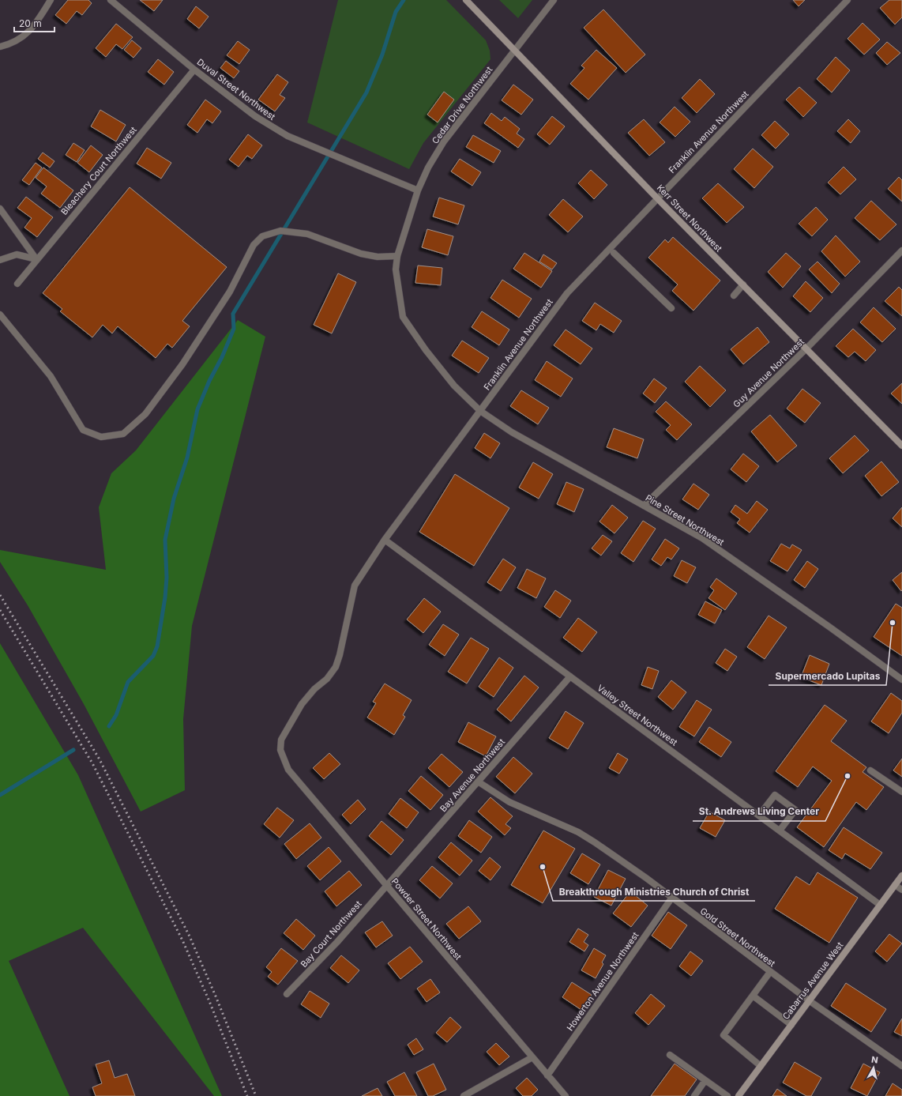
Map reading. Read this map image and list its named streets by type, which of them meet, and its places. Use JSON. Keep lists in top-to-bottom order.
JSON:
{
  "streets": {
    "street": [
      "Duval Street Northwest",
      "Cedar Drive Northwest",
      "Franklin Avenue Northwest",
      "Bleachery Court Northwest",
      "Kerr Street Northwest",
      "Guy Avenue Northwest",
      "Pine Street Northwest",
      "Valley Street Northwest",
      "Bay Avenue Northwest",
      "Powder Street Northwest",
      "Bay Court Northwest",
      "Gold Street Northwest",
      "Cabarrus Avenue West",
      "Howerton Avenue Northwest"
    ]
  },
  "crossings": [
    ["Duval Street Northwest", "Cedar Drive Northwest"],
    ["Duval Street Northwest", "Bleachery Court Northwest"],
    ["Cedar Drive Northwest", "Franklin Avenue Northwest"],
    ["Cedar Drive Northwest", "Kerr Street Northwest"],
    ["Cedar Drive Northwest", "Pine Street Northwest"],
    ["Franklin Avenue Northwest", "Kerr Street Northwest"],
    ["Franklin Avenue Northwest", "Pine Street Northwest"],
    ["Franklin Avenue Northwest", "Valley Street Northwest"],
    ["Franklin Avenue Northwest", "Powder Street Northwest"],
    ["Kerr Street Northwest", "Guy Avenue Northwest"],
    ["Guy Avenue Northwest", "Pine Street Northwest"],
    ["Valley Street Northwest", "Bay Avenue Northwest"],
    ["Valley Street Northwest", "Cabarrus Avenue West"],
    ["Bay Avenue Northwest", "Powder Street Northwest"],
    ["Bay Avenue Northwest", "Bay Court Northwest"],
    ["Bay Avenue Northwest", "Gold Street Northwest"],
    ["Powder Street Northwest", "Bay Court Northwest"],
    ["Powder Street Northwest", "Howerton Avenue Northwest"],
    ["Gold Street Northwest", "Cabarrus Avenue West"],
    ["Gold Street Northwest", "Howerton Avenue Northwest"]
  ],
  "places": ["Supermercado Lupitas", "St. Andrews Living Center", "Breakthrough Ministries Church of Christ"],
  "scale_bar": "20 m",
  "north": "top"
}
